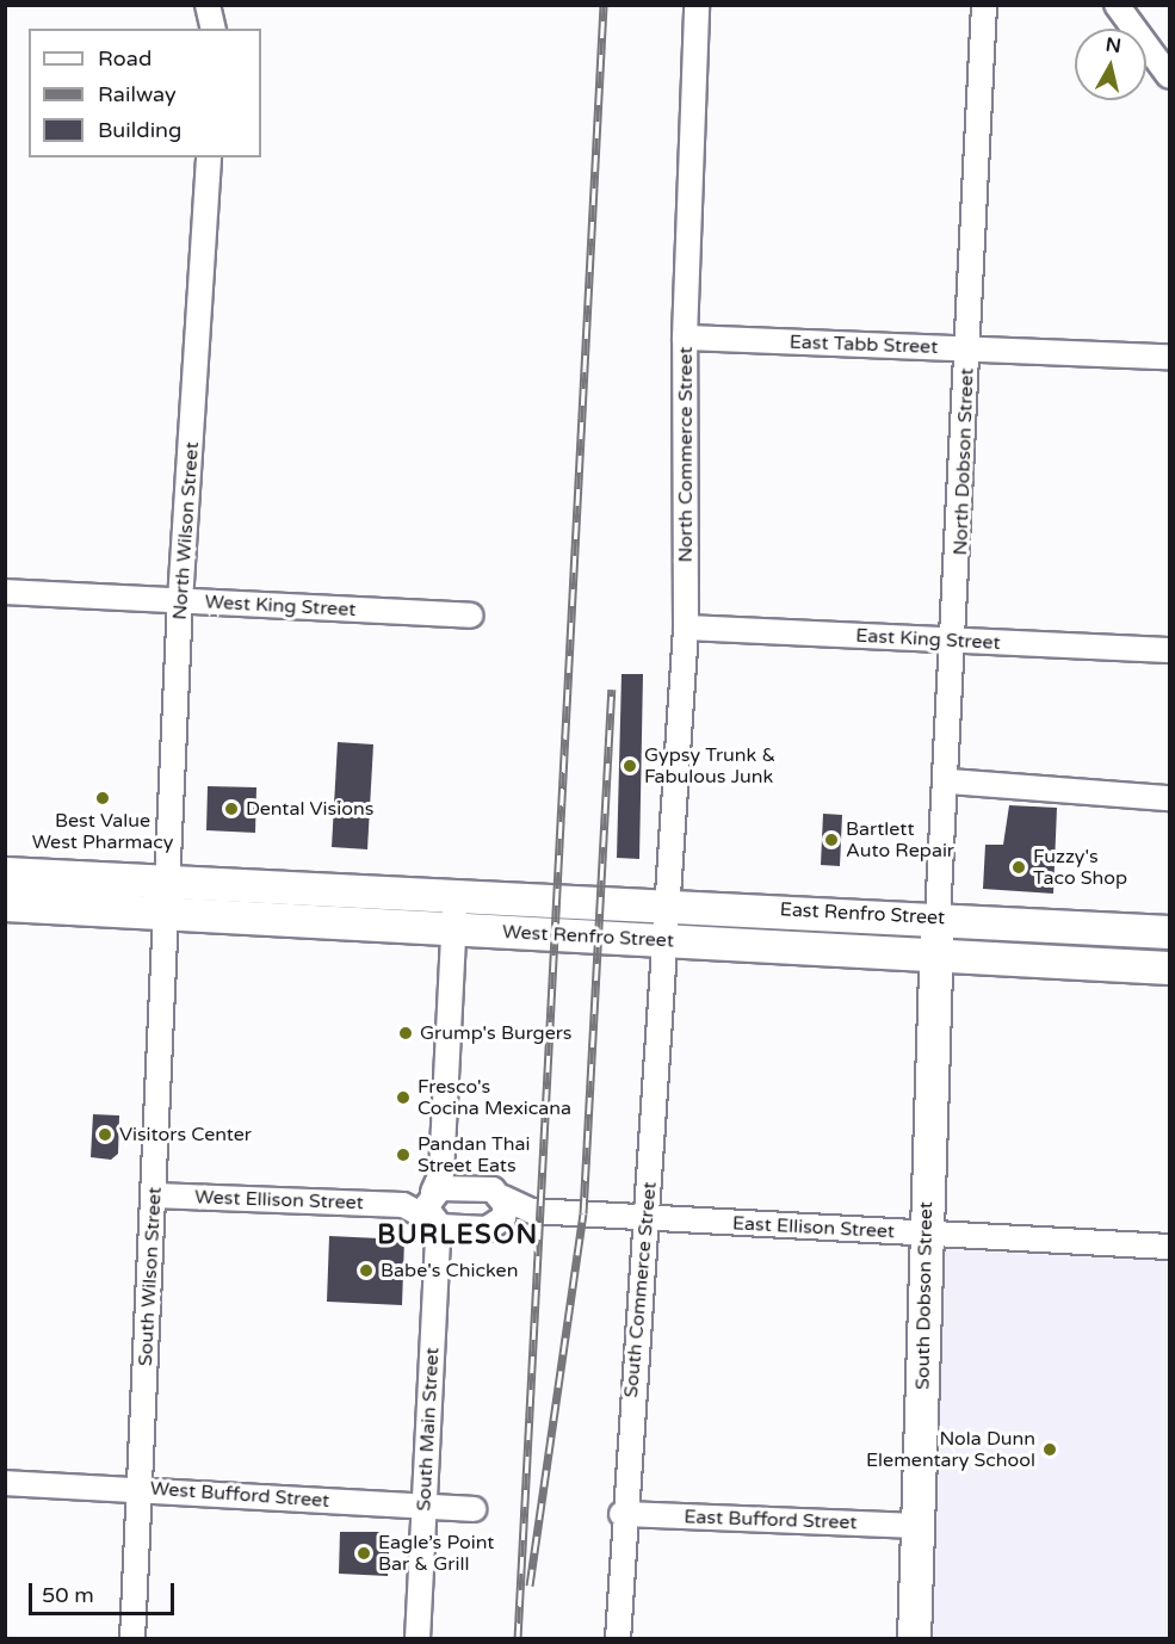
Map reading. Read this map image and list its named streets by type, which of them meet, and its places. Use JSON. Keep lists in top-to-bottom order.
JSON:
{
  "streets": {
    "main road": ["East Renfro Street", "West Renfro Street", "South Dobson Street"],
    "street": [
      "East Tabb Street",
      "North Commerce Street",
      "North Dobson Street",
      "North Wilson Street",
      "West King Street",
      "East King Street",
      "West Ellison Street",
      "East Ellison Street",
      "South Wilson Street",
      "South Commerce Street",
      "South Main Street",
      "West Bufford Street",
      "East Bufford Street"
    ]
  },
  "crossings": [
    ["East Tabb Street", "North Commerce Street"],
    ["East Tabb Street", "North Dobson Street"],
    ["North Commerce Street", "East King Street"],
    ["North Commerce Street", "East Renfro Street"],
    ["North Commerce Street", "South Commerce Street"],
    ["North Dobson Street", "East King Street"],
    ["North Dobson Street", "East Renfro Street"],
    ["North Dobson Street", "South Dobson Street"],
    ["North Wilson Street", "West King Street"],
    ["North Wilson Street", "West Renfro Street"],
    ["North Wilson Street", "South Wilson Street"],
    ["East Renfro Street", "West Renfro Street"],
    ["East Renfro Street", "South Commerce Street"],
    ["East Renfro Street", "South Dobson Street"],
    ["West Renfro Street", "South Wilson Street"],
    ["West Renfro Street", "South Commerce Street"],
    ["West Renfro Street", "South Dobson Street"],
    ["West Renfro Street", "South Main Street"],
    ["West Ellison Street", "East Ellison Street"],
    ["West Ellison Street", "South Wilson Street"],
    ["East Ellison Street", "South Commerce Street"],
    ["East Ellison Street", "South Dobson Street"],
    ["East Ellison Street", "South Main Street"],
    ["South Wilson Street", "West Bufford Street"],
    ["South Commerce Street", "East Bufford Street"],
    ["South Dobson Street", "East Bufford Street"],
    ["South Main Street", "West Bufford Street"]
  ],
  "districts": ["BURLESON"],
  "places": [
    "Gypsy Trunk & Fabulous Junk",
    "Best Value West Pharmacy",
    "Dental Visions",
    "Bartlett Auto Repair",
    "Fuzzy's Taco Shop",
    "Grump's Burgers",
    "Fresco's Cocina Mexicana",
    "Visitors Center",
    "Pandan Thai Street Eats",
    "Babe's Chicken",
    "Nola Dunn Elementary School",
    "Eagle’s Point Bar & Grill"
  ],
  "legend": ["Road", "Railway", "Building"],
  "scale_bar": "50 m",
  "north": "top"
}
